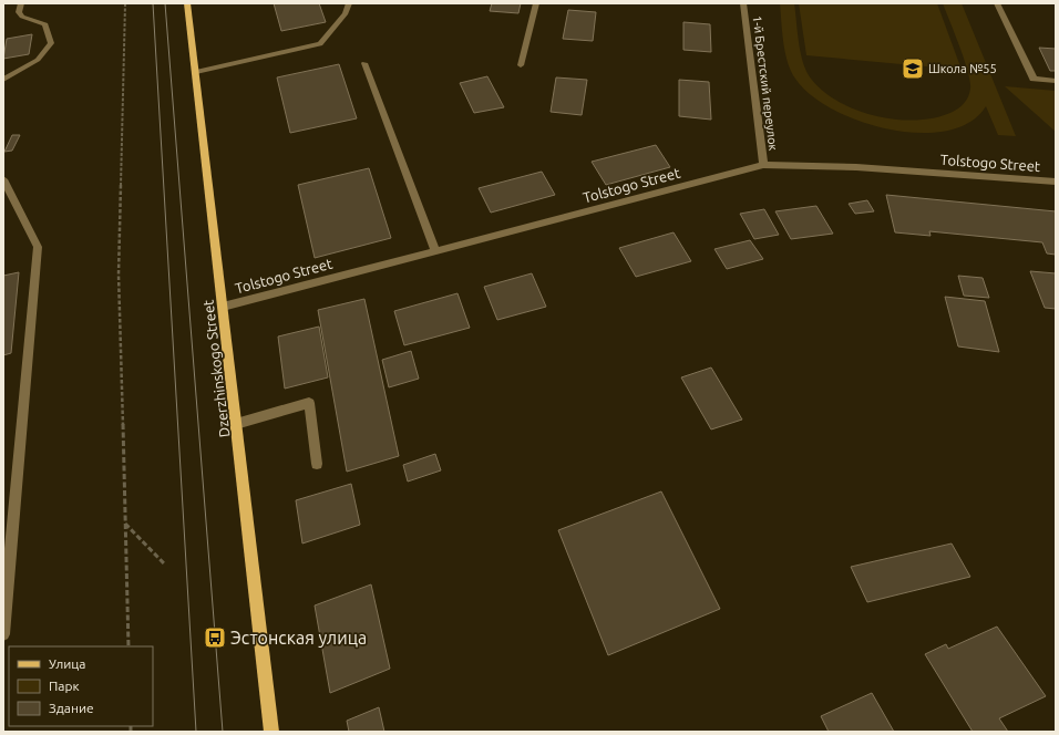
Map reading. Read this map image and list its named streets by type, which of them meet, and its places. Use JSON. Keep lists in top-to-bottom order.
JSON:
{
  "streets": {
    "main road": ["Dzerzhinskogo Street"],
    "street": ["1-й Брестский переулок", "Tolstogo Street"]
  },
  "crossings": [
    ["1-й Брестский переулок", "Tolstogo Street"],
    ["Tolstogo Street", "Dzerzhinskogo Street"]
  ],
  "places": {
    "school or university": ["Школа №55"],
    "bus stop": ["Эстонская улица"]
  },
  "legend": ["Улица", "Парк", "Здание"]
}
